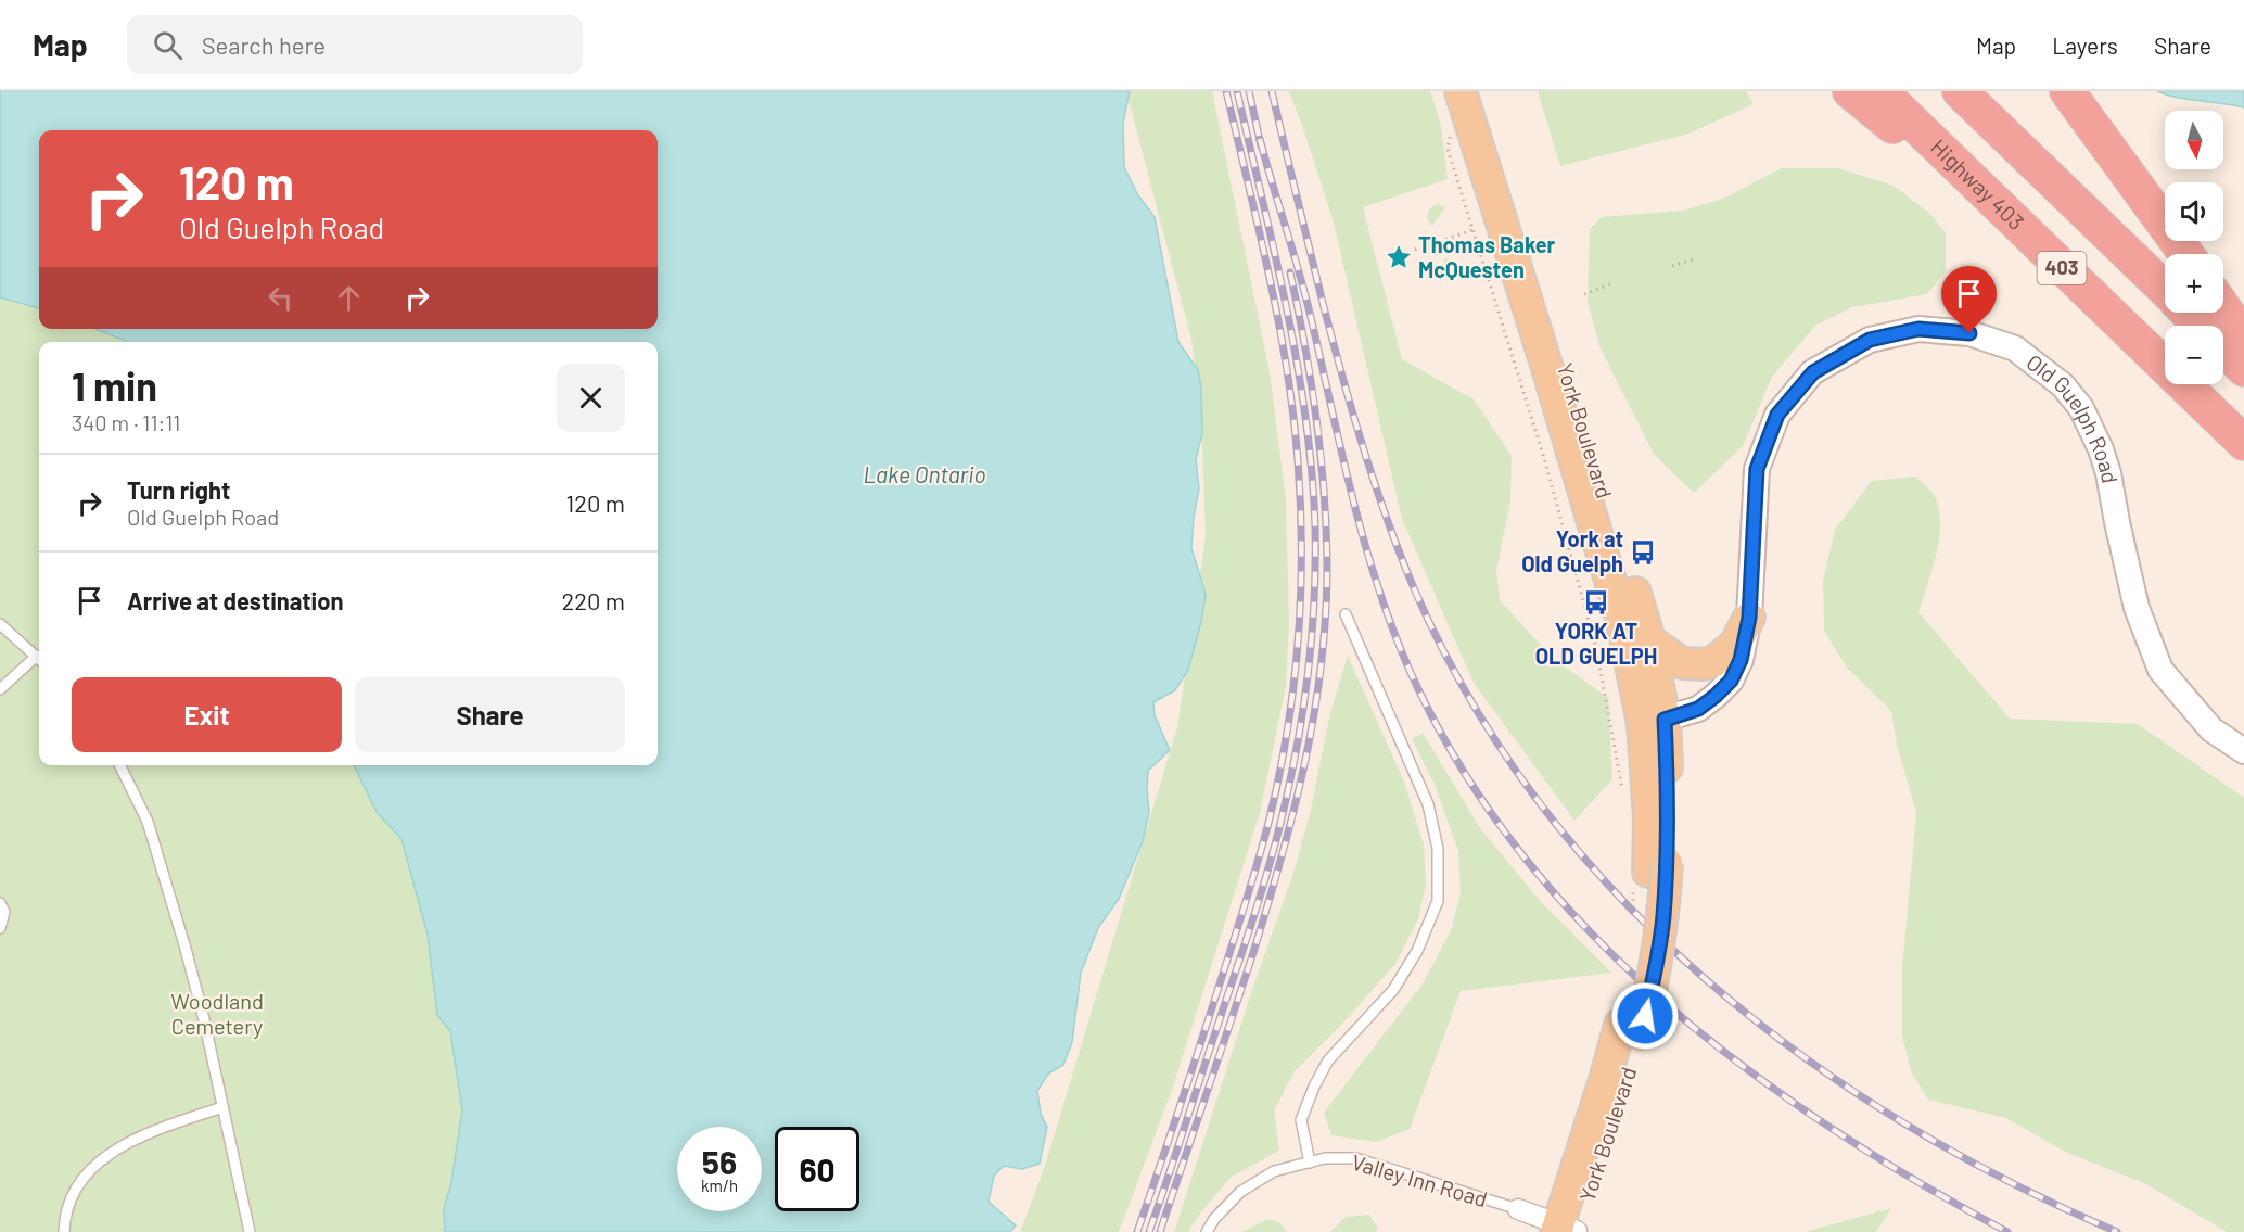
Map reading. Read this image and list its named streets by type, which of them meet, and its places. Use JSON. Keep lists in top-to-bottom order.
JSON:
{
  "streets": {
    "highway": ["Highway 403", "403"],
    "main road": ["York Boulevard"],
    "street": ["Old Guelph Road", "Valley Inn Road"]
  },
  "crossings": [
    ["Old Guelph Road", "York Boulevard"],
    ["York Boulevard", "Valley Inn Road"]
  ],
  "water": ["Lake Ontario"],
  "parks": ["Woodland Cemetery"],
  "places": {
    "place": ["Thomas Baker McQuesten"],
    "bus stop": ["York at Old Guelph", "YORK AT OLD GUELPH"]
  },
  "north": "bottom",
  "page": {
    "header": "Map",
    "search": "Search here",
    "nav": ["Map", "Layers", "Share"],
    "map_buttons": ["+", "−"],
    "turn": ["120 m", "Old Guelph Road"],
    "heading": ["1 min", "340 m · 11:11"],
    "list": [
      {
        "name": "Turn right",
        "note": "Old Guelph Road",
        "value": "120 m"
      },
      {
        "name": "Arrive at destination",
        "value": "220 m"
      }
    ],
    "buttons": ["Exit", "Share"],
    "speed": "56 km/h",
    "limit": "60"
  }
}
